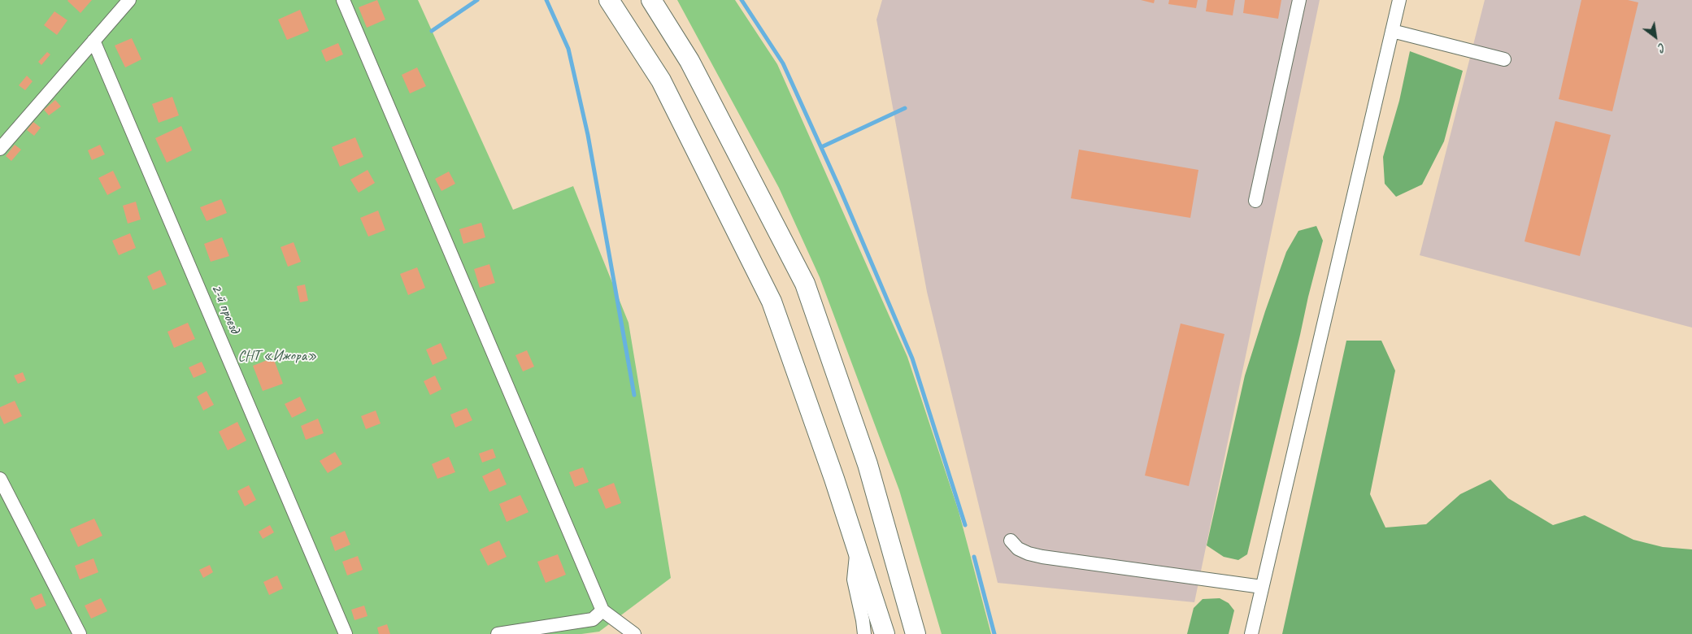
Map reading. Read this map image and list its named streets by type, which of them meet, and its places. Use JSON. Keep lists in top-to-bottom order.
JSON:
{
  "streets": {
    "street": ["2-й проезд"]
  },
  "parks": ["СНТ «Ижора»"],
  "north": "bottom right"
}
